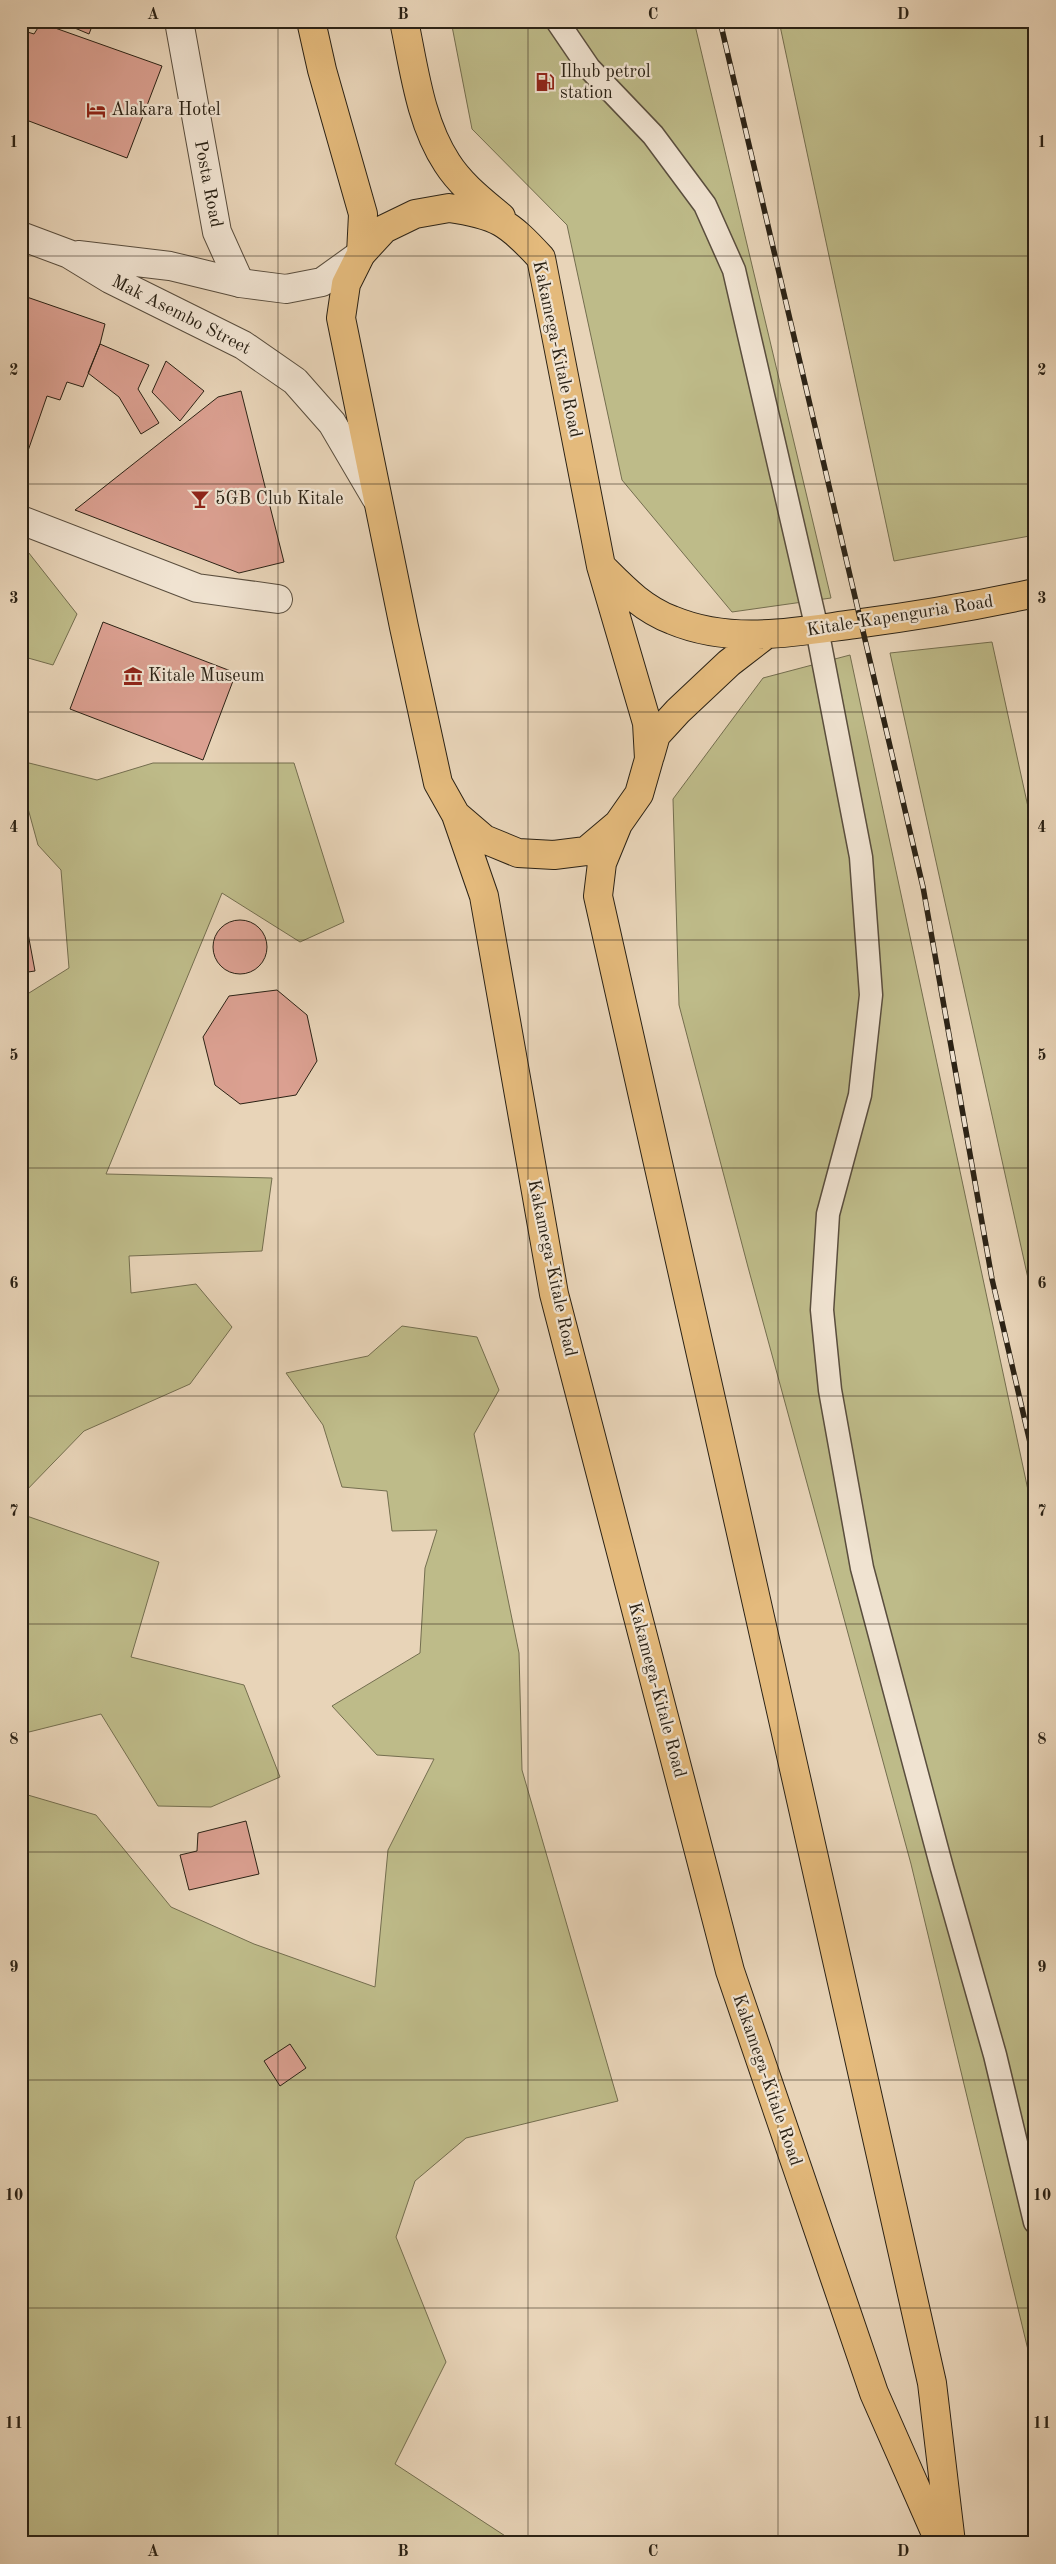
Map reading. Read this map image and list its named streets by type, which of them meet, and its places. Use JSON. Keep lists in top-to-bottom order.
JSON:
{
  "streets": {
    "highway": ["Kakamega-Kitale Road", "Kitale-Kapenguria Road"],
    "street": ["Posta Road", "Mak Asembo Street"]
  },
  "crossings": [
    ["Posta Road", "Mak Asembo Street"],
    ["Mak Asembo Street", "Kakamega-Kitale Road"],
    ["Kakamega-Kitale Road", "Kitale-Kapenguria Road"]
  ],
  "places": {
    "fuel station": ["Ilhub petrol station"],
    "hotel": ["Alakara Hotel"],
    "bar": ["5GB Club Kitale"],
    "museum": ["Kitale Museum"]
  },
  "grid": {
    "columns": [
      "A",
      "B",
      "C",
      "D"
    ],
    "rows": [
      "1",
      "2",
      "3",
      "4",
      "5",
      "6",
      "7",
      "8",
      "9",
      "10",
      "11"
    ]
  }
}
